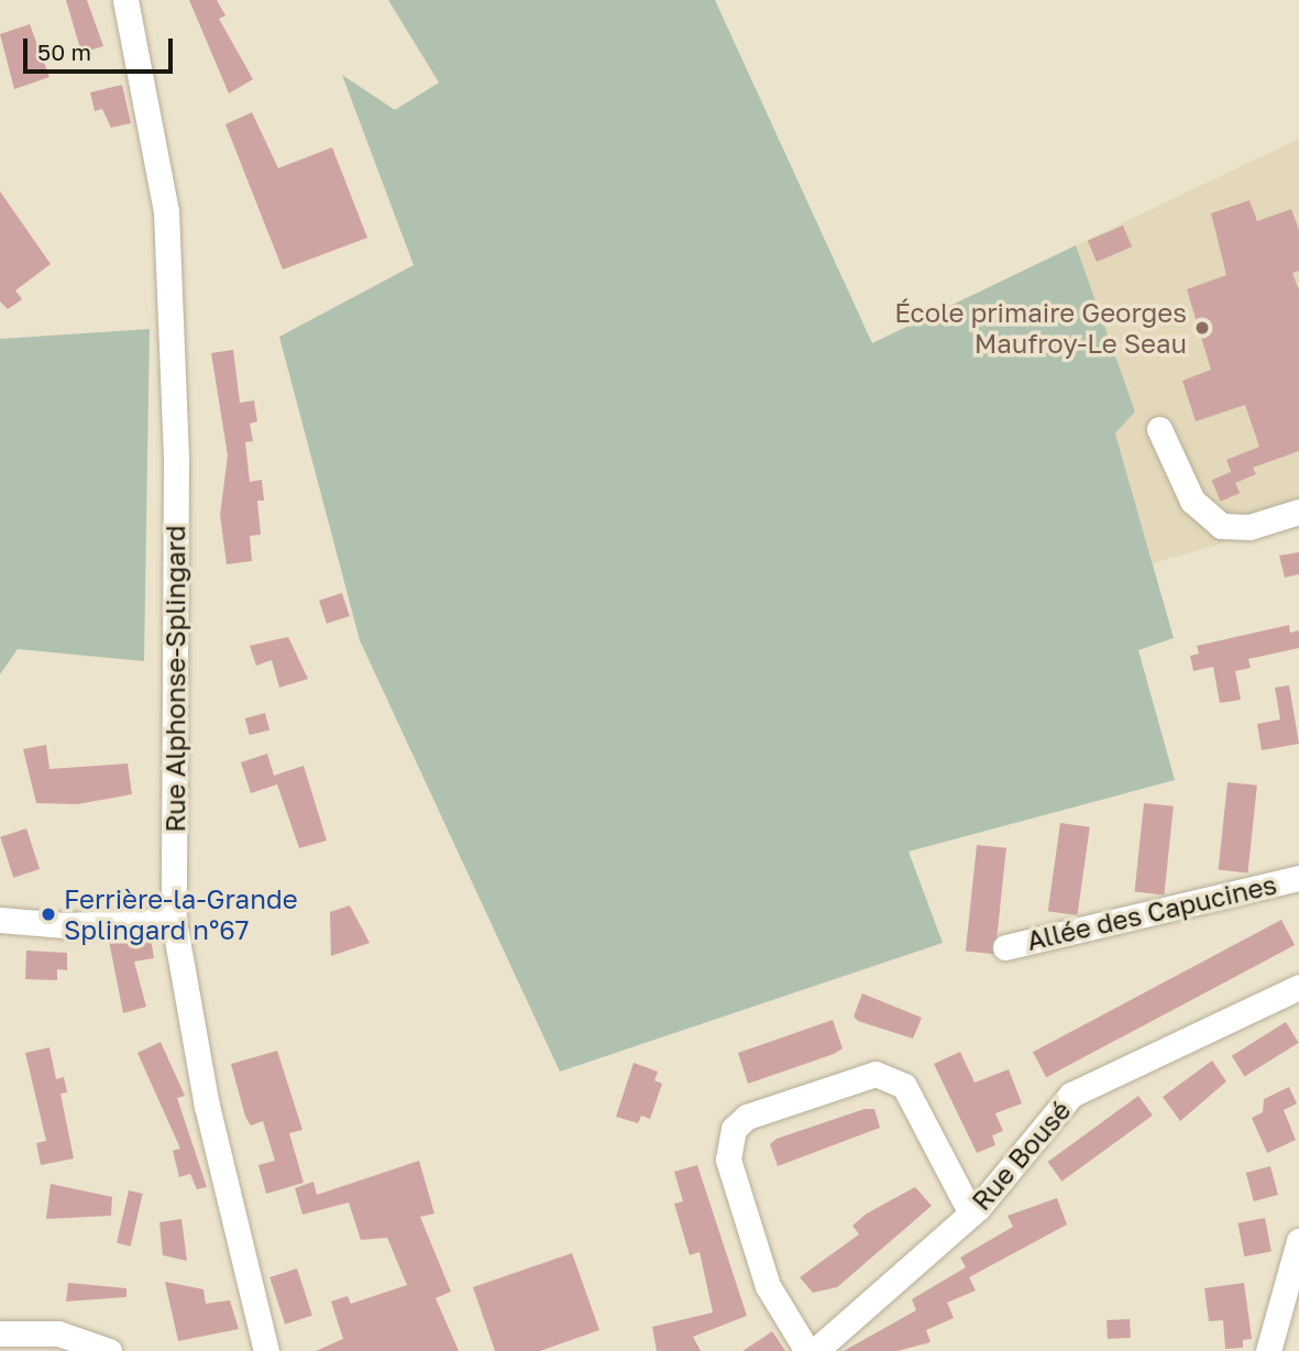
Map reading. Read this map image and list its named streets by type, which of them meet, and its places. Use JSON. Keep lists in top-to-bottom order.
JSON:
{
  "streets": {
    "street": ["Rue Alphonse-Splingard", "Allée des Capucines", "Rue Bousé"]
  },
  "places": ["École primaire Georges Maufroy-Le Seau", "Ferrière-la-Grande Splingard n°67"],
  "scale_bar": "50 m"
}
